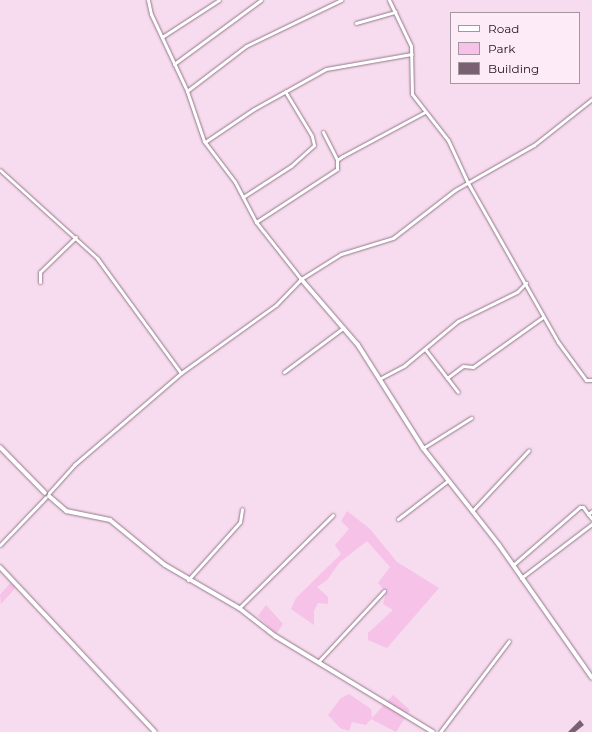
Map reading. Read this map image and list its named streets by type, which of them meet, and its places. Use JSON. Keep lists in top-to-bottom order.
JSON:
{
  "legend": ["Road", "Park", "Building"]
}
